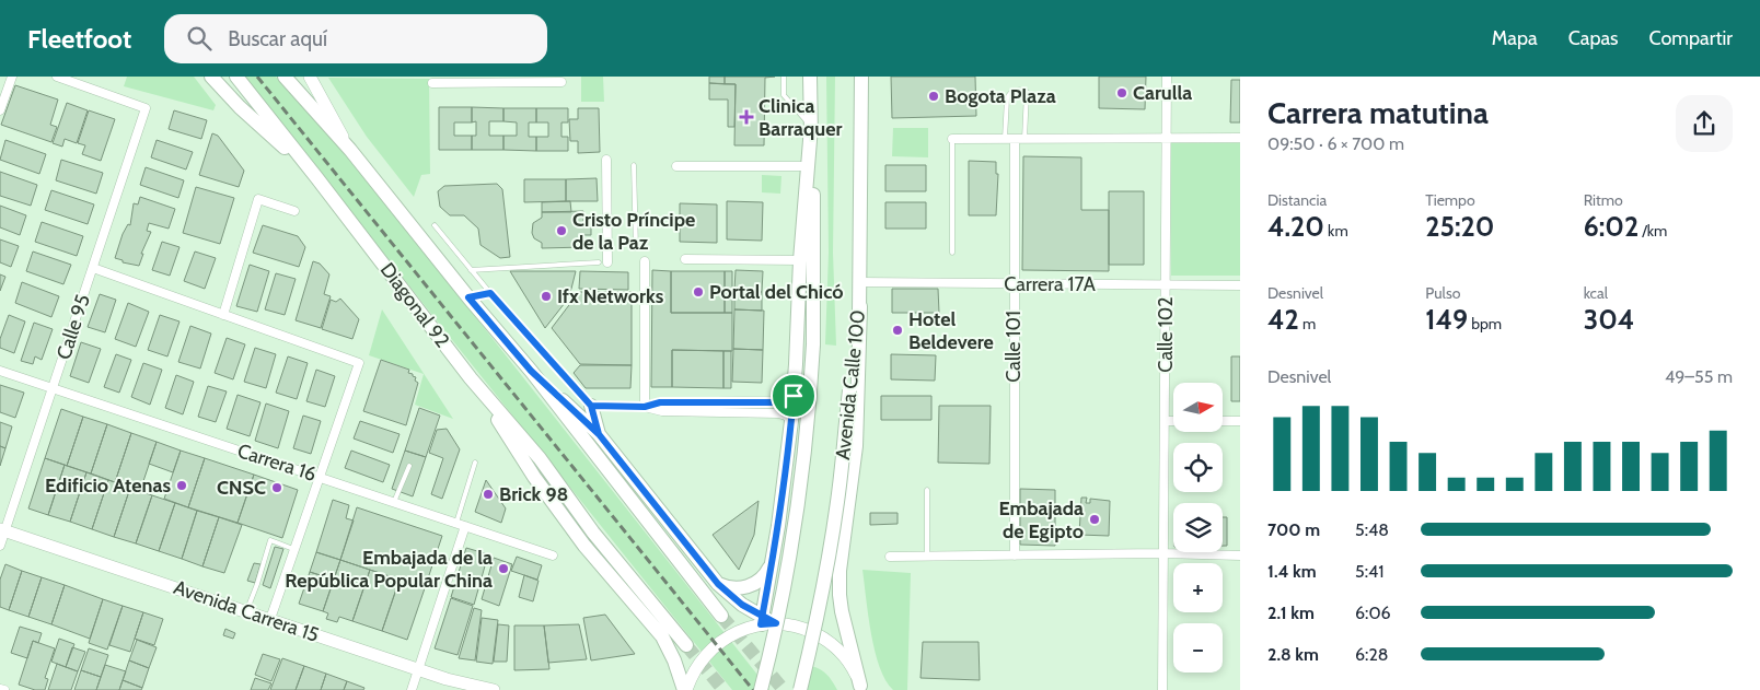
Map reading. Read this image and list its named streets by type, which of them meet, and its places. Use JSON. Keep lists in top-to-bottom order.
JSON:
{
  "streets": {
    "main road": ["Diagonal 92", "Avenida Calle 100", "Avenida Carrera 15"],
    "street": [
      "Carrera 17A",
      "Calle 95",
      "Calle 102",
      "Calle 101",
      "Carrera 16"
    ]
  },
  "crossings": [
    ["Carrera 17A", "Calle 102"],
    ["Carrera 17A", "Calle 101"],
    ["Carrera 17A", "Avenida Calle 100"],
    ["Calle 95", "Carrera 16"],
    ["Calle 95", "Avenida Carrera 15"]
  ],
  "places": {
    "other": [
      "Carulla",
      "Bogota Plaza",
      "Cristo Príncipe de la Paz",
      "Portal del Chicó",
      "Ifx Networks",
      "Hotel Beldevere",
      "Edificio Atenas",
      "CNSC",
      "Brick 98",
      "Embajada de Egipto",
      "Embajada de la República Popular China"
    ],
    "health": ["Clinica Barraquer"]
  },
  "north": "right",
  "page": {
    "header": "Fleetfoot",
    "search": "Buscar aquí",
    "nav": ["Mapa", "Capas", "Compartir"],
    "heading": ["Carrera matutina", "09:50 · 6 × 700 m"],
    "stats": [
      ["Distancia", "4.20 km"],
      ["Tiempo", "25:20"],
      ["Ritmo", "6:02 /km"],
      ["Desnivel", "42 m"],
      ["Pulso", "149 bpm"],
      ["kcal", "304"]
    ],
    "chart": ["Desnivel", "49–55 m"],
    "map_buttons": ["+", "−"],
    "list": [
      {
        "name": "700 m",
        "note": "5:48"
      },
      {
        "name": "1.4 km",
        "note": "5:41"
      },
      {
        "name": "2.1 km",
        "note": "6:06"
      },
      {
        "name": "2.8 km",
        "note": "6:28"
      }
    ]
  }
}
